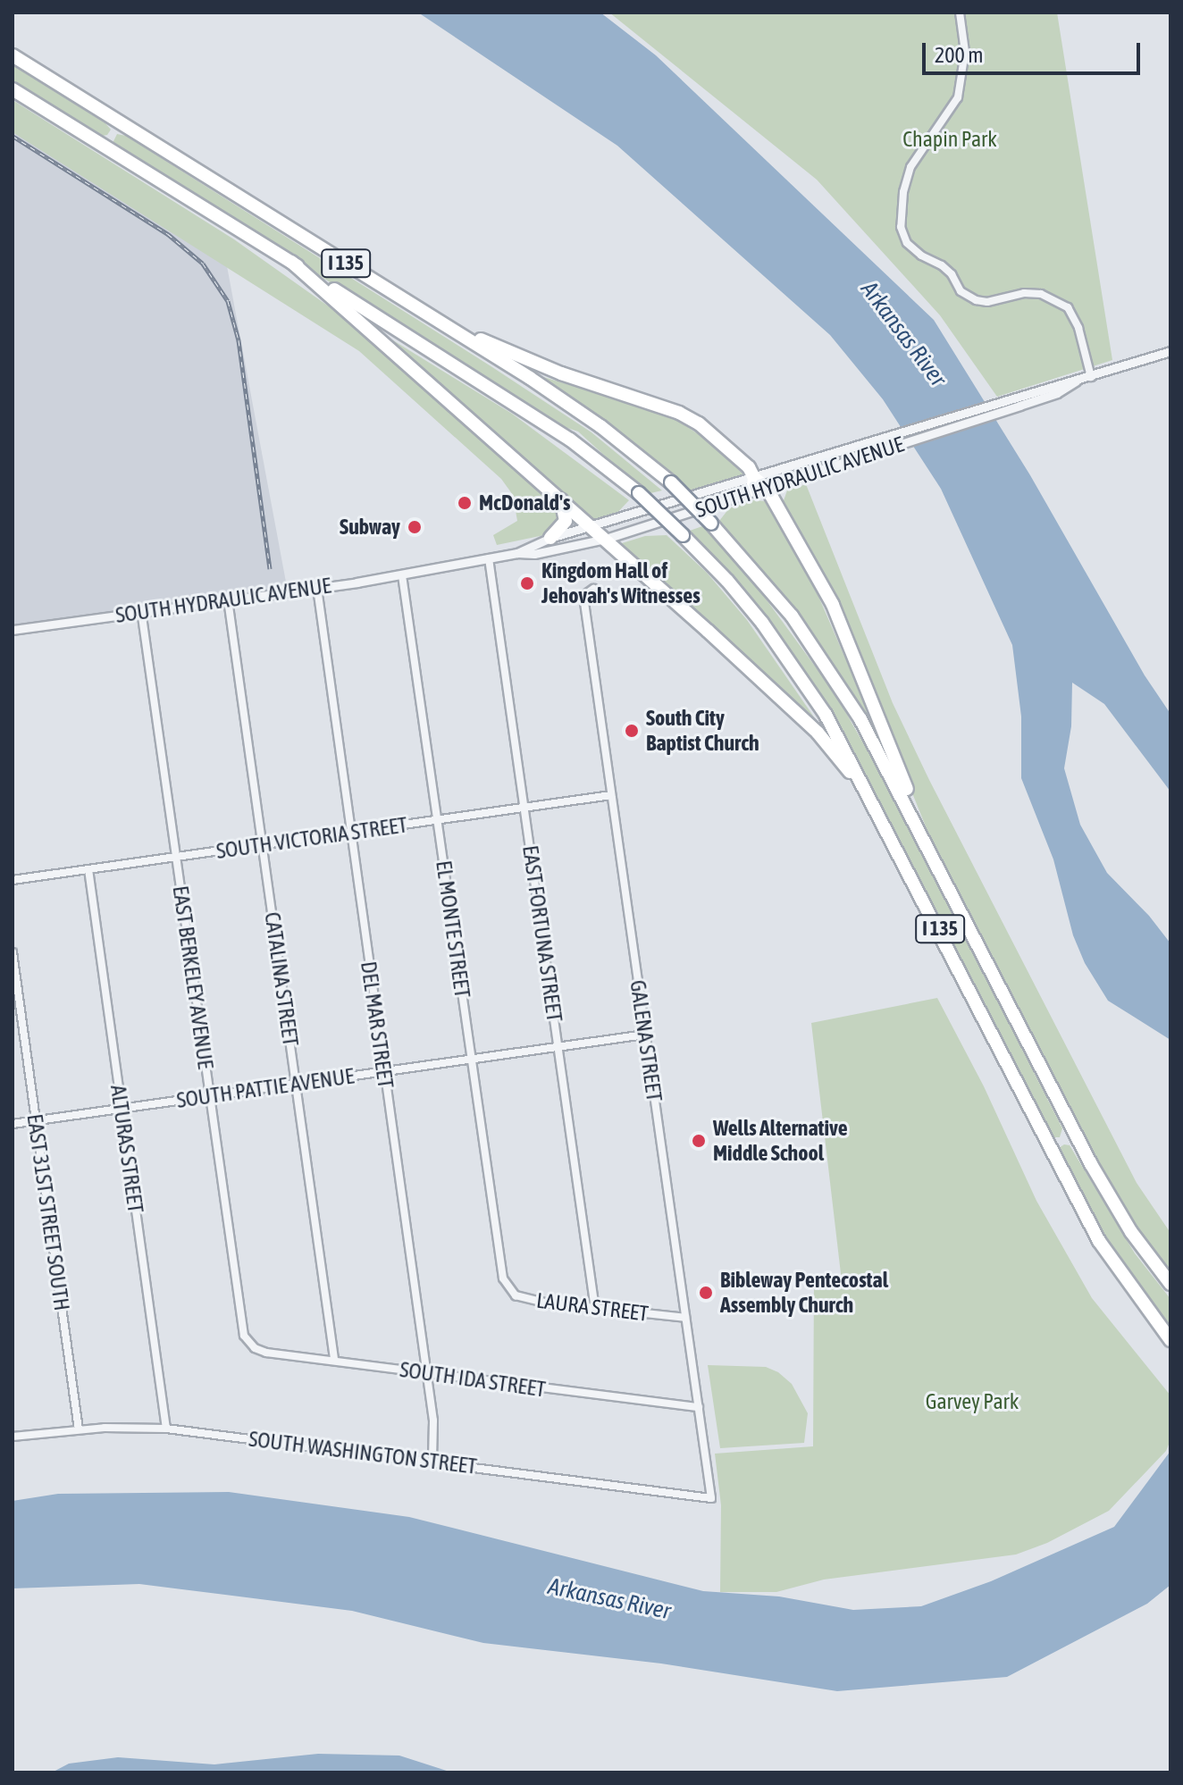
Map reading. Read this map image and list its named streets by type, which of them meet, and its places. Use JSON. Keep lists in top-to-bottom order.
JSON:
{
  "streets": {
    "highway": ["I 135"],
    "street": [
      "SOUTH HYDRAULIC AVENUE",
      "SOUTH VICTORIA STREET",
      "EL MONTE STREET",
      "EAST FORTUNA STREET",
      "EAST BERKELEY AVENUE",
      "CATALINA STREET",
      "DEL MAR STREET",
      "GALENA STREET",
      "SOUTH PATTIE AVENUE",
      "ALTURAS STREET",
      "EAST 31ST STREET SOUTH",
      "LAURA STREET",
      "SOUTH IDA STREET",
      "SOUTH WASHINGTON STREET"
    ]
  },
  "crossings": [
    ["SOUTH HYDRAULIC AVENUE", "EL MONTE STREET"],
    ["SOUTH HYDRAULIC AVENUE", "EAST FORTUNA STREET"],
    ["SOUTH HYDRAULIC AVENUE", "EAST BERKELEY AVENUE"],
    ["SOUTH HYDRAULIC AVENUE", "CATALINA STREET"],
    ["SOUTH HYDRAULIC AVENUE", "DEL MAR STREET"],
    ["SOUTH VICTORIA STREET", "EL MONTE STREET"],
    ["SOUTH VICTORIA STREET", "EAST FORTUNA STREET"],
    ["SOUTH VICTORIA STREET", "EAST BERKELEY AVENUE"],
    ["SOUTH VICTORIA STREET", "CATALINA STREET"],
    ["SOUTH VICTORIA STREET", "DEL MAR STREET"],
    ["SOUTH VICTORIA STREET", "GALENA STREET"],
    ["SOUTH VICTORIA STREET", "ALTURAS STREET"],
    ["EL MONTE STREET", "SOUTH PATTIE AVENUE"],
    ["EL MONTE STREET", "LAURA STREET"],
    ["EAST FORTUNA STREET", "SOUTH PATTIE AVENUE"],
    ["EAST FORTUNA STREET", "LAURA STREET"],
    ["EAST BERKELEY AVENUE", "SOUTH PATTIE AVENUE"],
    ["EAST BERKELEY AVENUE", "SOUTH IDA STREET"],
    ["CATALINA STREET", "SOUTH PATTIE AVENUE"],
    ["CATALINA STREET", "SOUTH IDA STREET"],
    ["DEL MAR STREET", "SOUTH PATTIE AVENUE"],
    ["DEL MAR STREET", "SOUTH IDA STREET"],
    ["DEL MAR STREET", "SOUTH WASHINGTON STREET"],
    ["GALENA STREET", "SOUTH PATTIE AVENUE"],
    ["GALENA STREET", "LAURA STREET"],
    ["GALENA STREET", "SOUTH IDA STREET"],
    ["GALENA STREET", "SOUTH WASHINGTON STREET"],
    ["SOUTH PATTIE AVENUE", "ALTURAS STREET"],
    ["SOUTH PATTIE AVENUE", "EAST 31ST STREET SOUTH"],
    ["ALTURAS STREET", "SOUTH WASHINGTON STREET"],
    ["EAST 31ST STREET SOUTH", "SOUTH WASHINGTON STREET"]
  ],
  "water": ["Arkansas River"],
  "parks": ["Chapin Park", "Garvey Park"],
  "places": [
    "McDonald's",
    "Subway",
    "Kingdom Hall of Jehovah's Witnesses",
    "South City Baptist Church",
    "Wells Alternative Middle School",
    "Bibleway Pentecostal Assembly Church"
  ],
  "scale_bar": "200 m"
}
